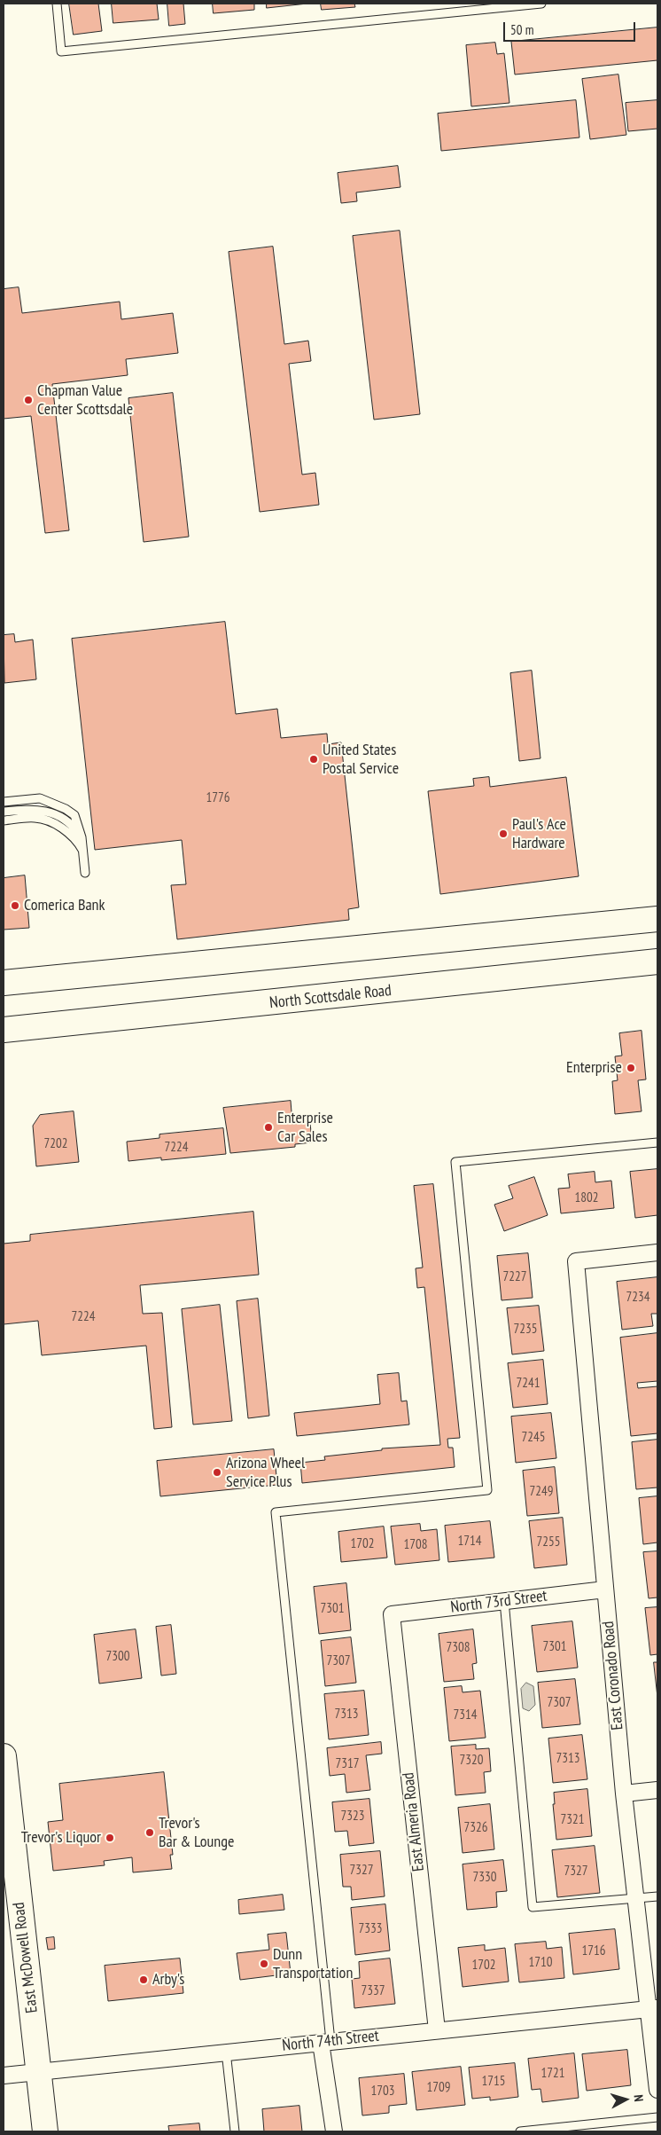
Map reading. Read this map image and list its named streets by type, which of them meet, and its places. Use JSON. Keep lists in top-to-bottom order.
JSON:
{
  "streets": {
    "main road": ["North Scottsdale Road", "East McDowell Road"],
    "street": [
      "North 73rd Street",
      "East Coronado Road",
      "East Almeria Road",
      "North 74th Street"
    ]
  },
  "crossings": [
    ["North 73rd Street", "East Coronado Road"],
    ["North 73rd Street", "East Almeria Road"],
    ["East Coronado Road", "North 74th Street"],
    ["East Almeria Road", "North 74th Street"],
    ["East McDowell Road", "North 74th Street"]
  ],
  "places": [
    "Chapman Value Center Scottsdale",
    "United States Postal Service",
    "Paul's Ace Hardware",
    "Comerica Bank",
    "Enterprise",
    "Enterprise Car Sales",
    "Arizona Wheel Service Plus",
    "Trevor's Bar & Lounge",
    "Trevor's Liquor",
    "Dunn Transportation",
    "Arby's"
  ],
  "house_numbers": [
    "1776",
    "7202",
    "7224",
    "1802",
    "7227",
    "7234",
    "7224",
    "7235",
    "7241",
    "7245",
    "7249",
    "1714",
    "7255",
    "1702",
    "1708",
    "7301",
    "7301",
    "7308",
    "7300",
    "7307",
    "7307",
    "7313",
    "7314",
    "7313",
    "7320",
    "7317",
    "7323",
    "7321",
    "7326",
    "7327",
    "7327",
    "7330",
    "7333",
    "1716",
    "1710",
    "1702",
    "7337",
    "1721",
    "1715",
    "1709",
    "1703"
  ],
  "scale_bar": "50 m",
  "north": "right"
}
